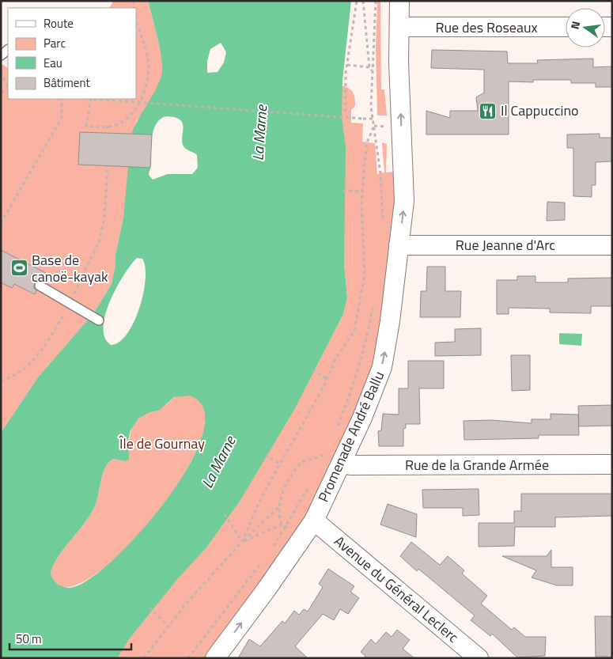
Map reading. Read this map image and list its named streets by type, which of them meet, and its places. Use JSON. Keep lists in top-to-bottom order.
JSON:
{
  "streets": {
    "street": [
      "Rue des Roseaux",
      "Rue Jeanne d'Arc",
      "Promenade André Ballu",
      "Rue de la Grande Armée",
      "Avenue du Général Leclerc"
    ]
  },
  "crossings": [
    ["Rue des Roseaux", "Promenade André Ballu"],
    ["Rue Jeanne d'Arc", "Promenade André Ballu"],
    ["Promenade André Ballu", "Rue de la Grande Armée"],
    ["Promenade André Ballu", "Avenue du Général Leclerc"]
  ],
  "one_way": ["Promenade André Ballu"],
  "water": ["La Marne"],
  "parks": ["Île de Gournay"],
  "places": {
    "restaurant": ["Il Cappuccino"],
    "sports": ["Base de canoë-kayak"]
  },
  "legend": [
    "Route",
    "Parc",
    "Eau",
    "Bâtiment"
  ],
  "scale_bar": "50 m",
  "north": "left"
}
